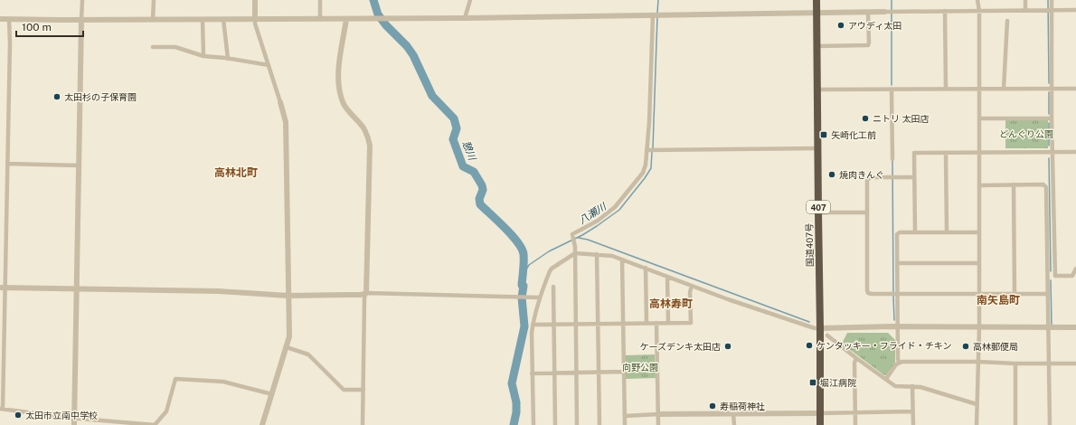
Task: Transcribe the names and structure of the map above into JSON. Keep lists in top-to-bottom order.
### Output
{
  "streets": {
    "highway": ["407", "国道407号"]
  },
  "districts": ["高林北町", "南矢島町", "高林寿町"],
  "water": ["憩川", "八瀬川"],
  "parks": ["どんぐり公園", "向野公園"],
  "places": {
    "other": [
      "アウディ太田",
      "太田杉の子保育園",
      "ニトリ 太田店",
      "焼肉きんぐ",
      "ケンタッキー・フライド・チキン",
      "ケーズデンキ太田店",
      "高林郵便局",
      "寿稲荷神社",
      "太田市立南中学校"
    ],
    "transit": ["矢崎化工前", "堀江病院"]
  },
  "scale_bar": "100 m"
}
